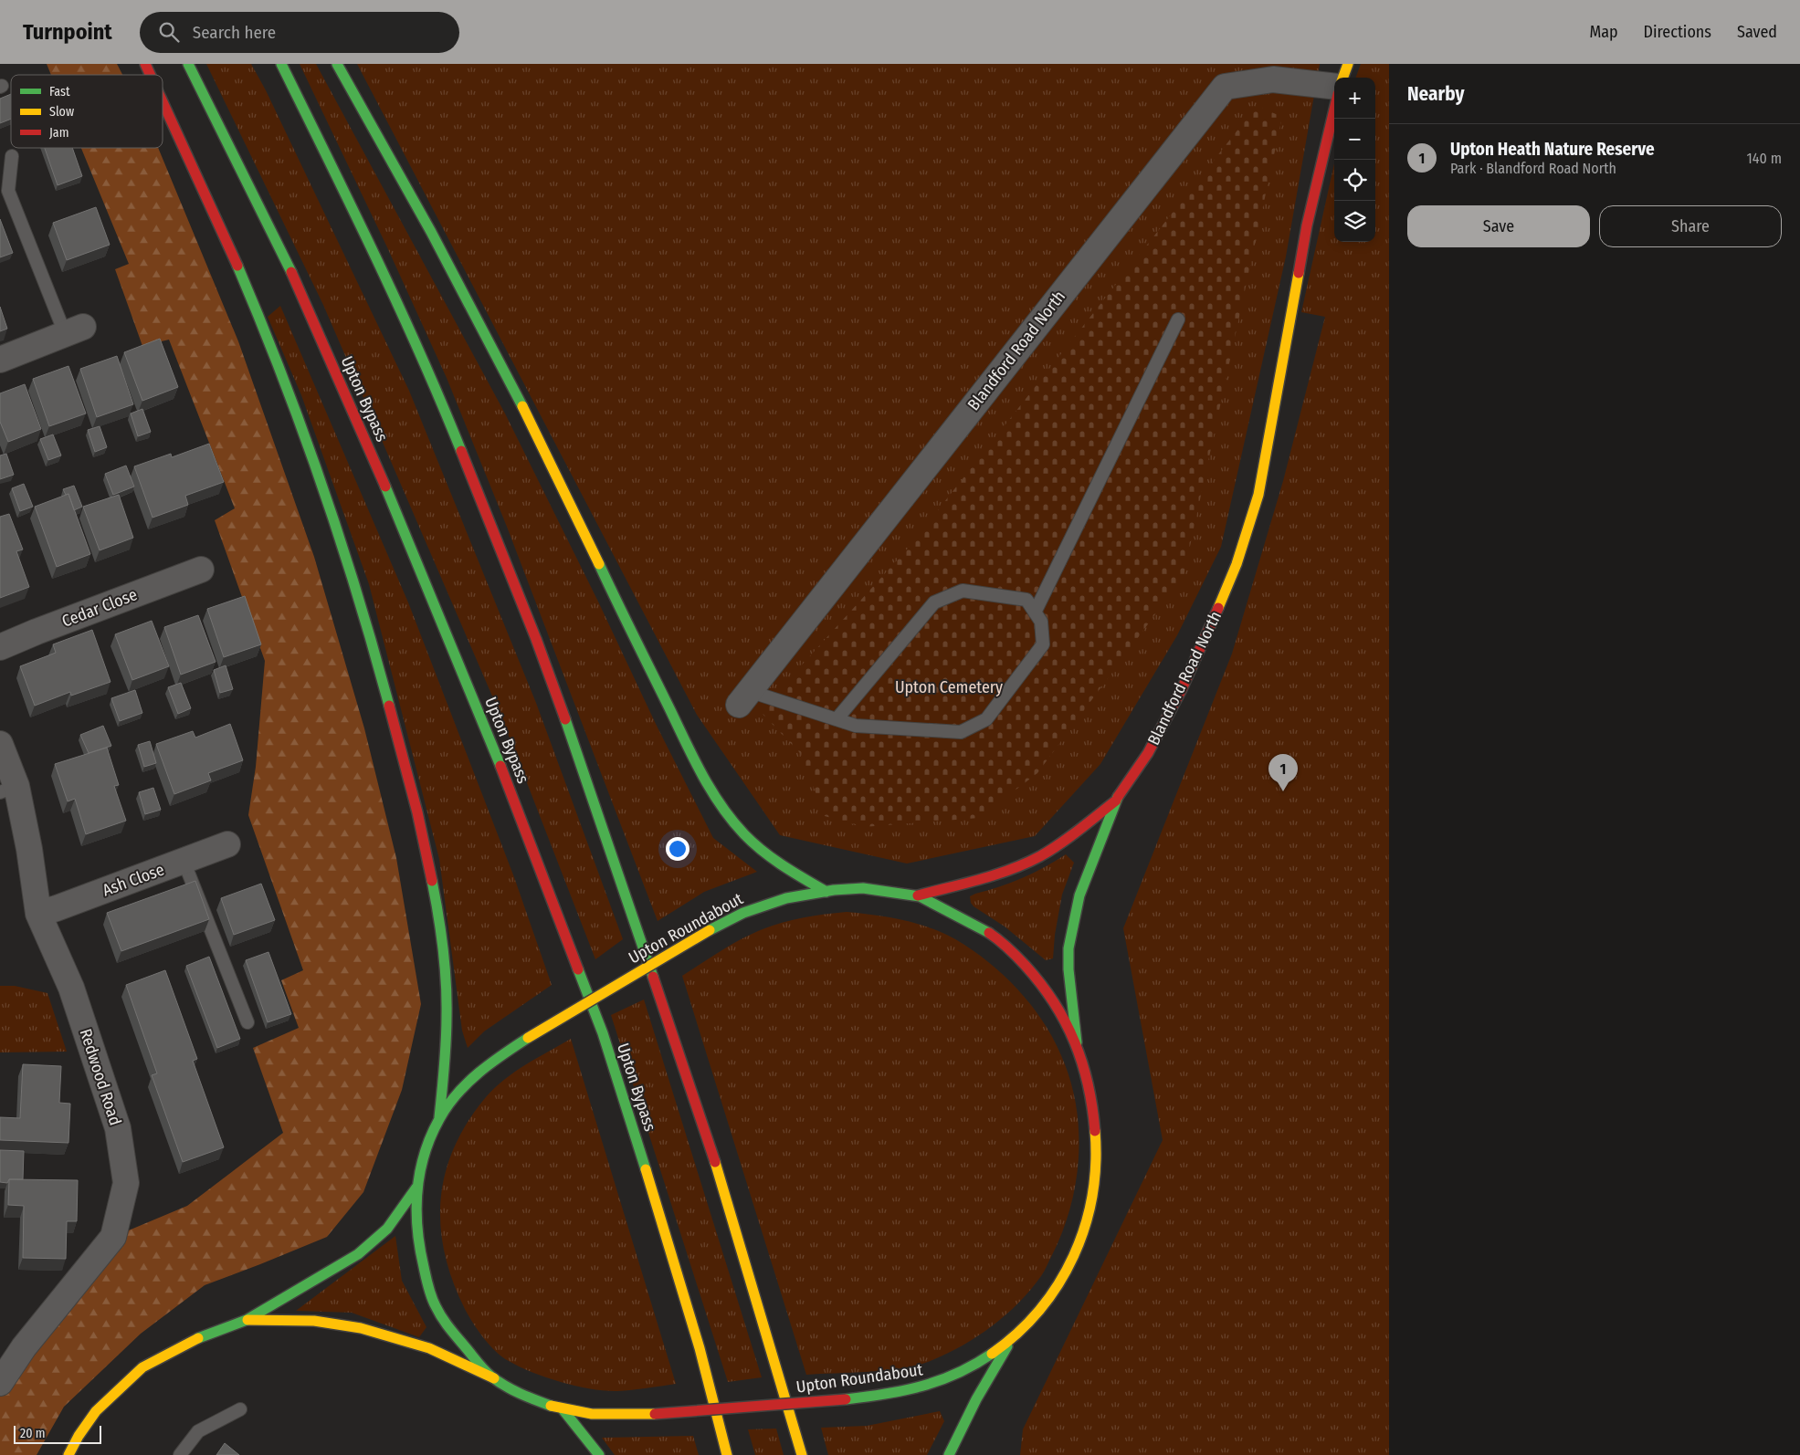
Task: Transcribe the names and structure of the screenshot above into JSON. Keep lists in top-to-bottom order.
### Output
{
  "streets": {
    "main road": ["Blandford Road North", "Upton Bypass", "Upton Roundabout"],
    "street": ["Cedar Close", "Ash Close", "Redwood Road"]
  },
  "crossings": [
    ["Blandford Road North", "Upton Roundabout"],
    ["Ash Close", "Redwood Road"]
  ],
  "parks": ["Upton Cemetery"],
  "legend": ["Fast", "Slow", "Jam"],
  "scale_bar": "20 m",
  "page": {
    "header": "Turnpoint",
    "search": "Search here",
    "nav": ["Map", "Directions", "Saved"],
    "heading": "Nearby",
    "map_buttons": ["+", "−"],
    "list": [
      {
        "mark": "1",
        "name": "Upton Heath Nature Reserve",
        "note": "Park · Blandford Road North",
        "value": "140 m"
      }
    ],
    "buttons": ["Save", "Share"],
    "pins": "1",
    "scale": "20 m"
  }
}
